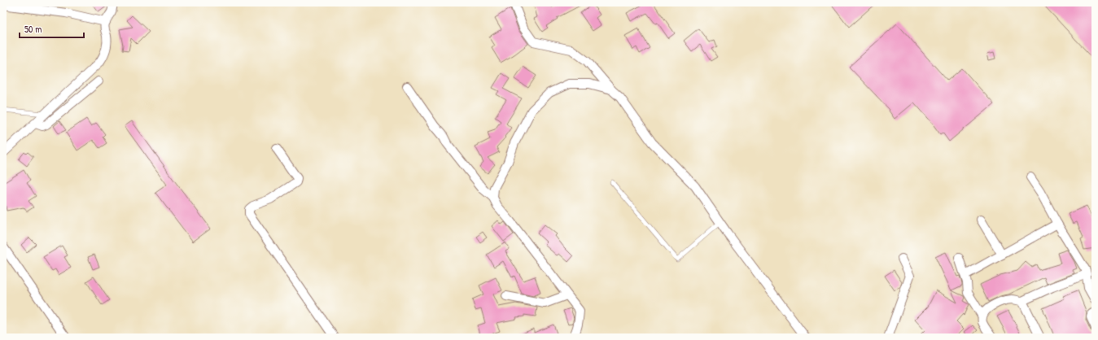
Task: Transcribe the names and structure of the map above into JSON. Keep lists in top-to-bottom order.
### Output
{
  "scale_bar": "50 m"
}
